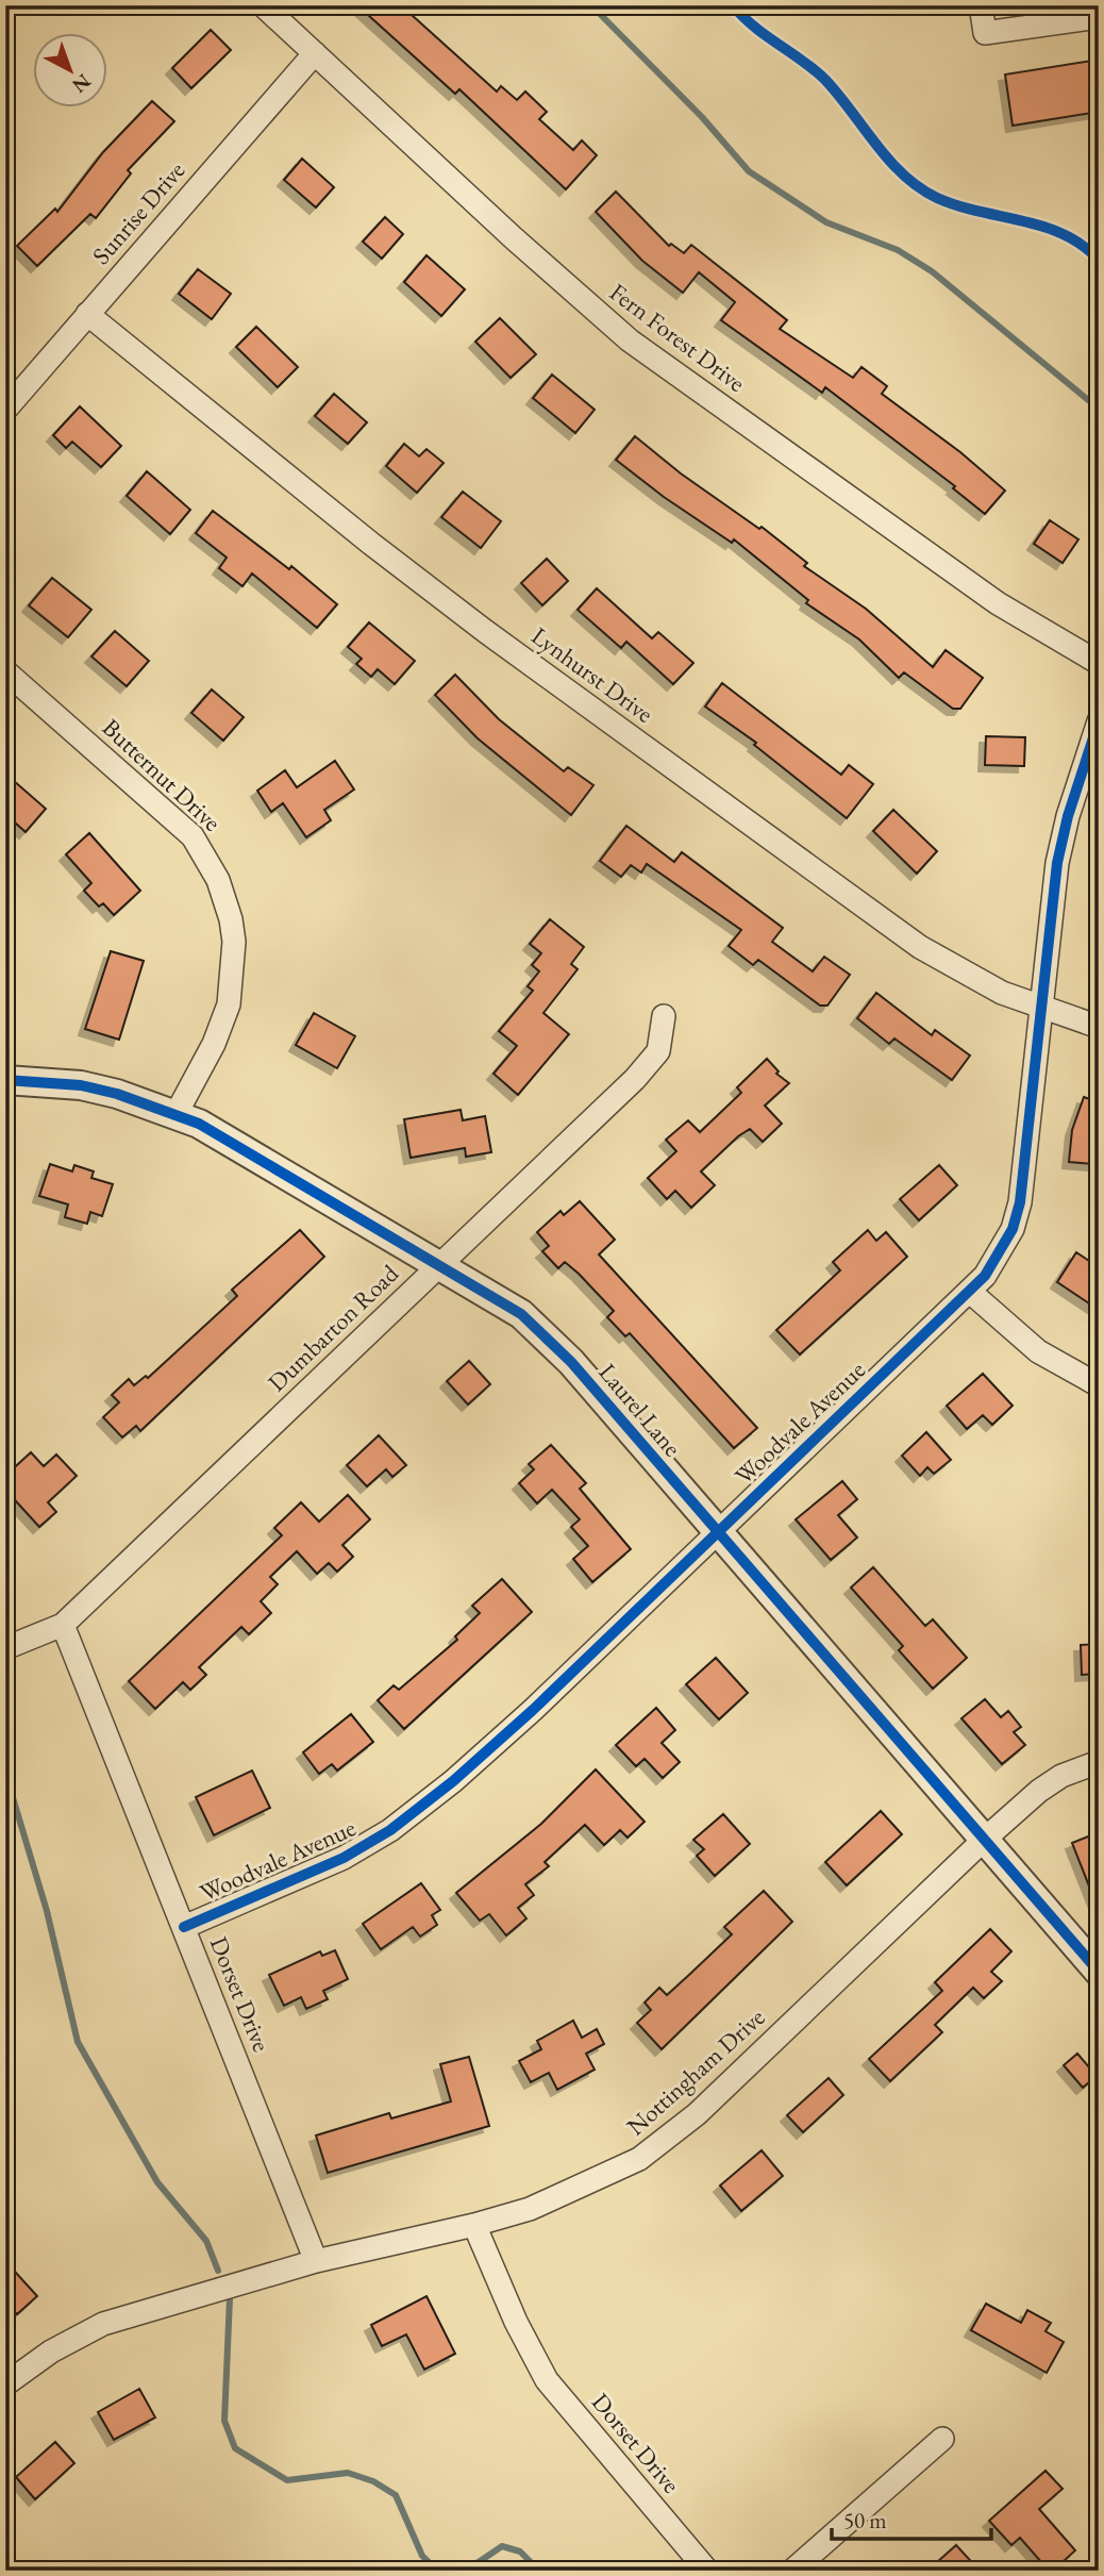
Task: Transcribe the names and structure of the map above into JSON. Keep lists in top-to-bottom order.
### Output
{
  "streets": {
    "street": [
      "Sunrise Drive",
      "Fern Forest Drive",
      "Lynhurst Drive",
      "Butternut Drive",
      "Dumbarton Road",
      "Laurel Lane",
      "Woodvale Avenue",
      "Dorset Drive",
      "Nottingham Drive"
    ]
  },
  "crossings": [
    ["Sunrise Drive", "Fern Forest Drive"],
    ["Sunrise Drive", "Lynhurst Drive"],
    ["Lynhurst Drive", "Woodvale Avenue"],
    ["Butternut Drive", "Laurel Lane"],
    ["Dumbarton Road", "Laurel Lane"],
    ["Dumbarton Road", "Dorset Drive"],
    ["Laurel Lane", "Woodvale Avenue"],
    ["Laurel Lane", "Nottingham Drive"],
    ["Woodvale Avenue", "Dorset Drive"],
    ["Dorset Drive", "Nottingham Drive"]
  ],
  "scale_bar": "50 m",
  "north": "bottom right"
}
